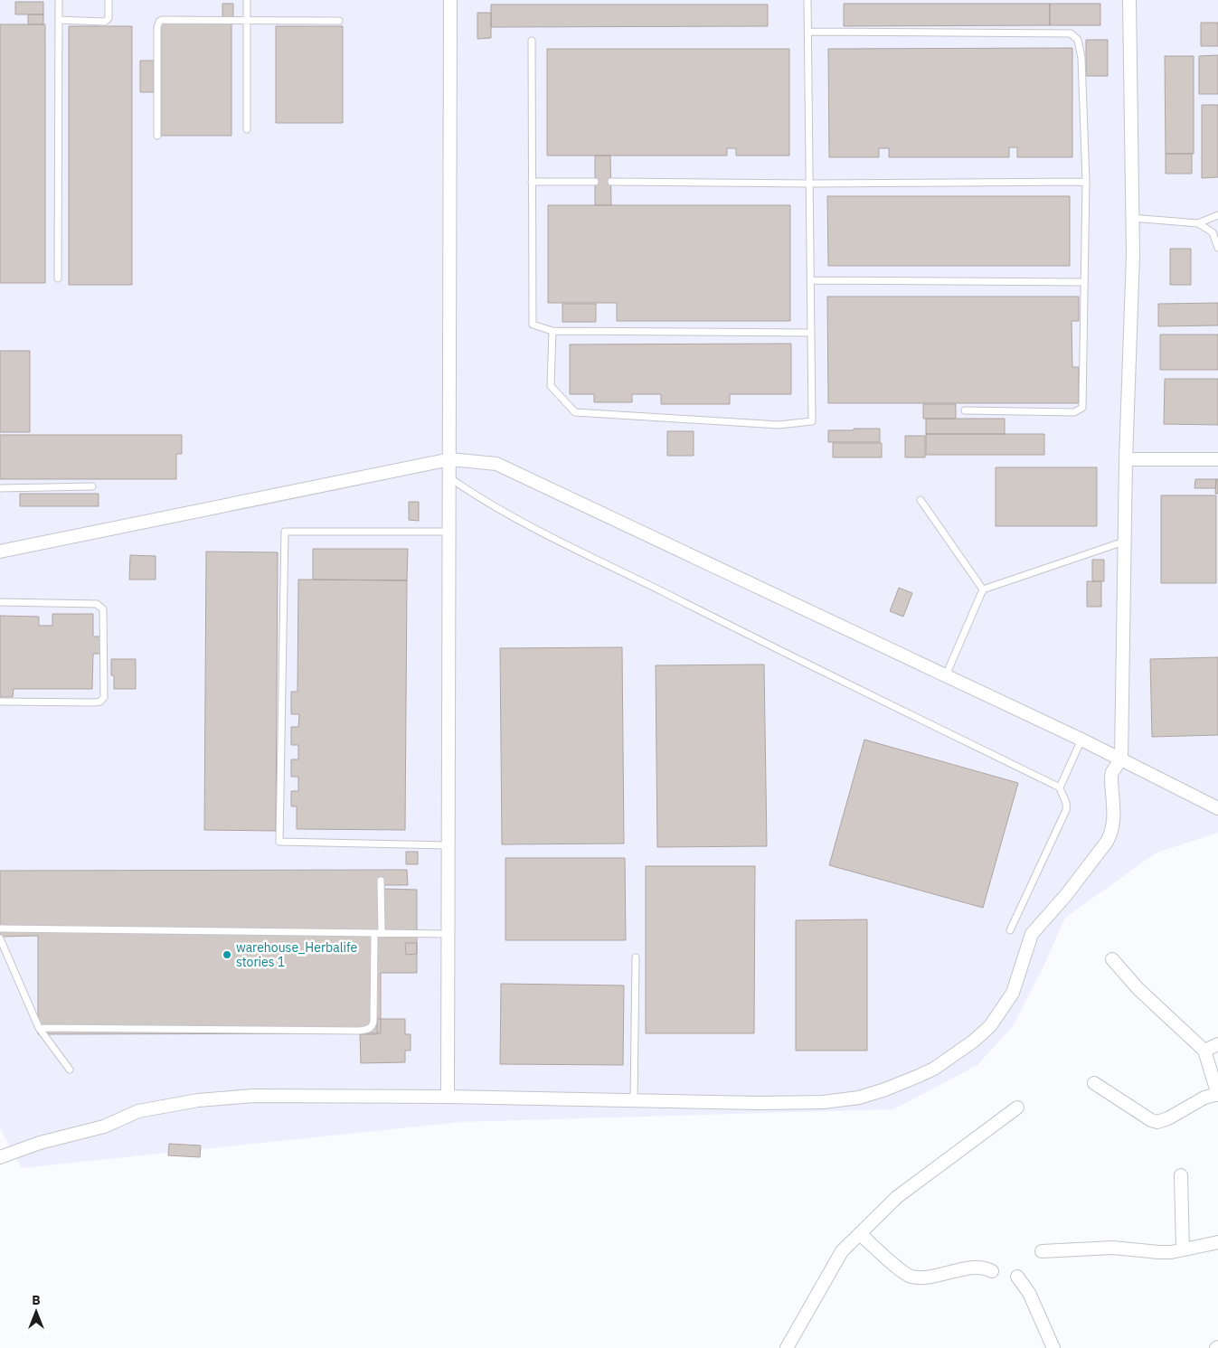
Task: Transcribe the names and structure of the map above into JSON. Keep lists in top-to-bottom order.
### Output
{
  "places": ["warehouse_Herbalife stories 1"],
  "north": "top"
}
